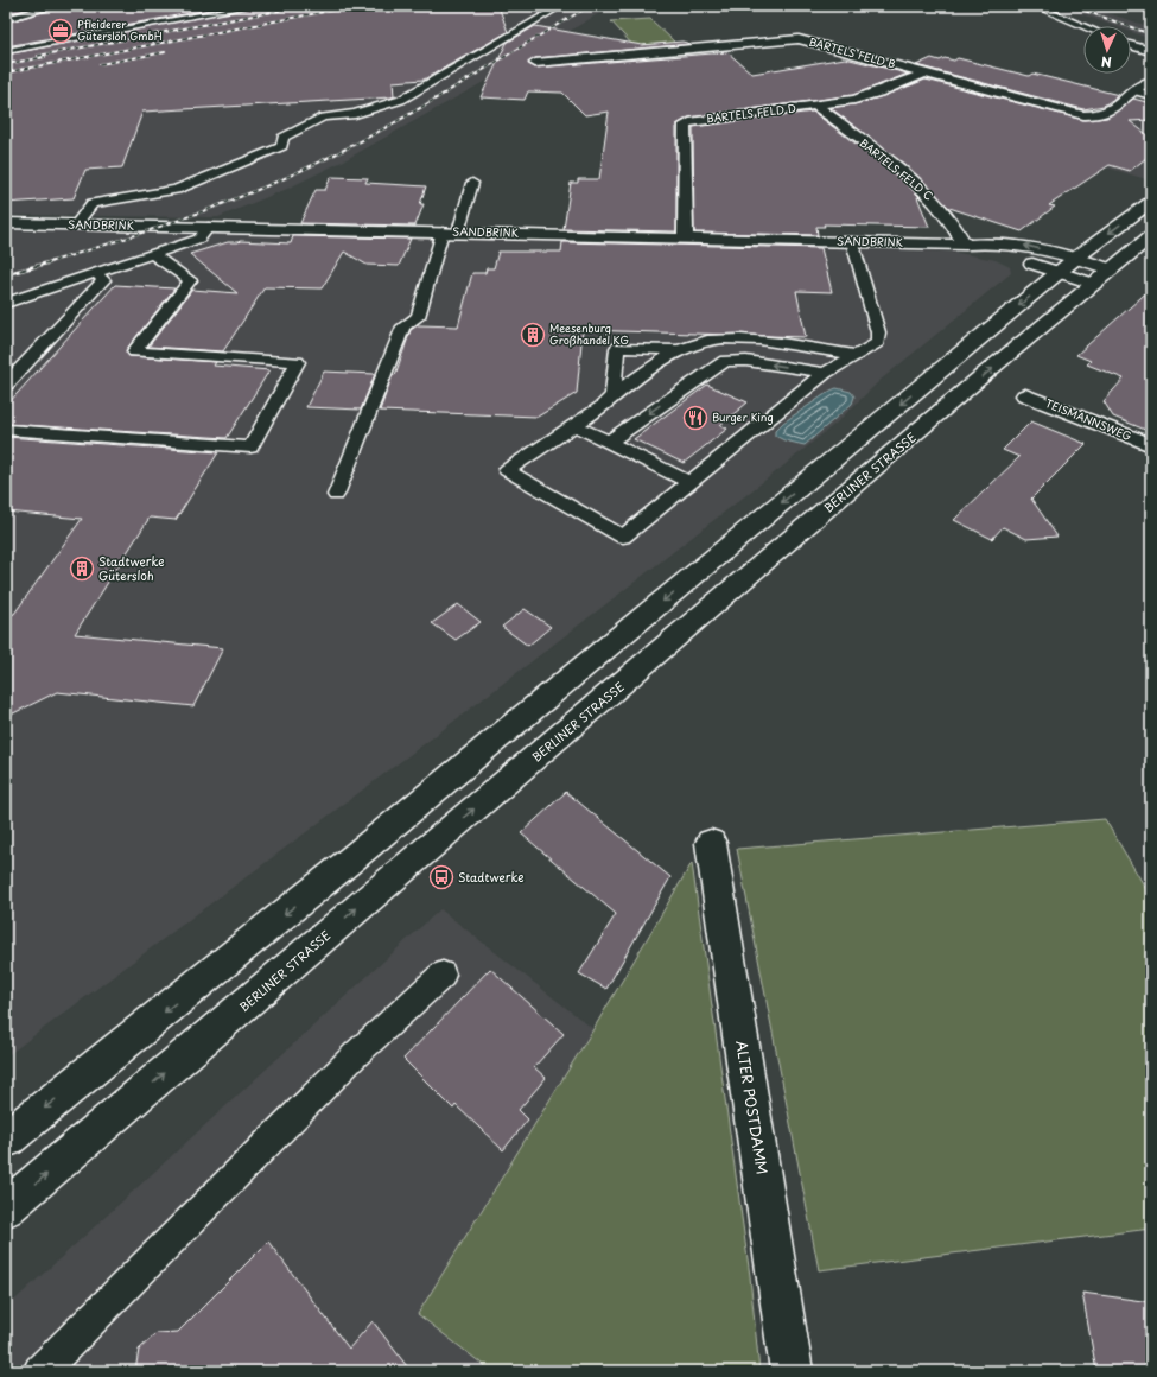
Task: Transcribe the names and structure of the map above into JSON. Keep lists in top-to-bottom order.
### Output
{
  "streets": {
    "street": [
      "BARTELS FELD B",
      "BARTELS FELD D",
      "BARTELS FELD C",
      "SANDBRINK",
      "TEISMANNSWEG",
      "BERLINER STRASSE",
      "ALTER POSTDAMM"
    ]
  },
  "crossings": [
    ["BARTELS FELD B", "BARTELS FELD D"],
    ["BARTELS FELD D", "BARTELS FELD C"],
    ["BARTELS FELD D", "SANDBRINK"],
    ["BARTELS FELD C", "SANDBRINK"],
    ["SANDBRINK", "BERLINER STRASSE"]
  ],
  "places": {
    "office": ["Pfleiderer Gütersloh GmbH"],
    "building": ["Meesenburg Großhandel KG", "Stadtwerke Gütersloh"],
    "restaurant": ["Burger King"],
    "bus stop": ["Stadtwerke"]
  },
  "north": "bottom"
}
